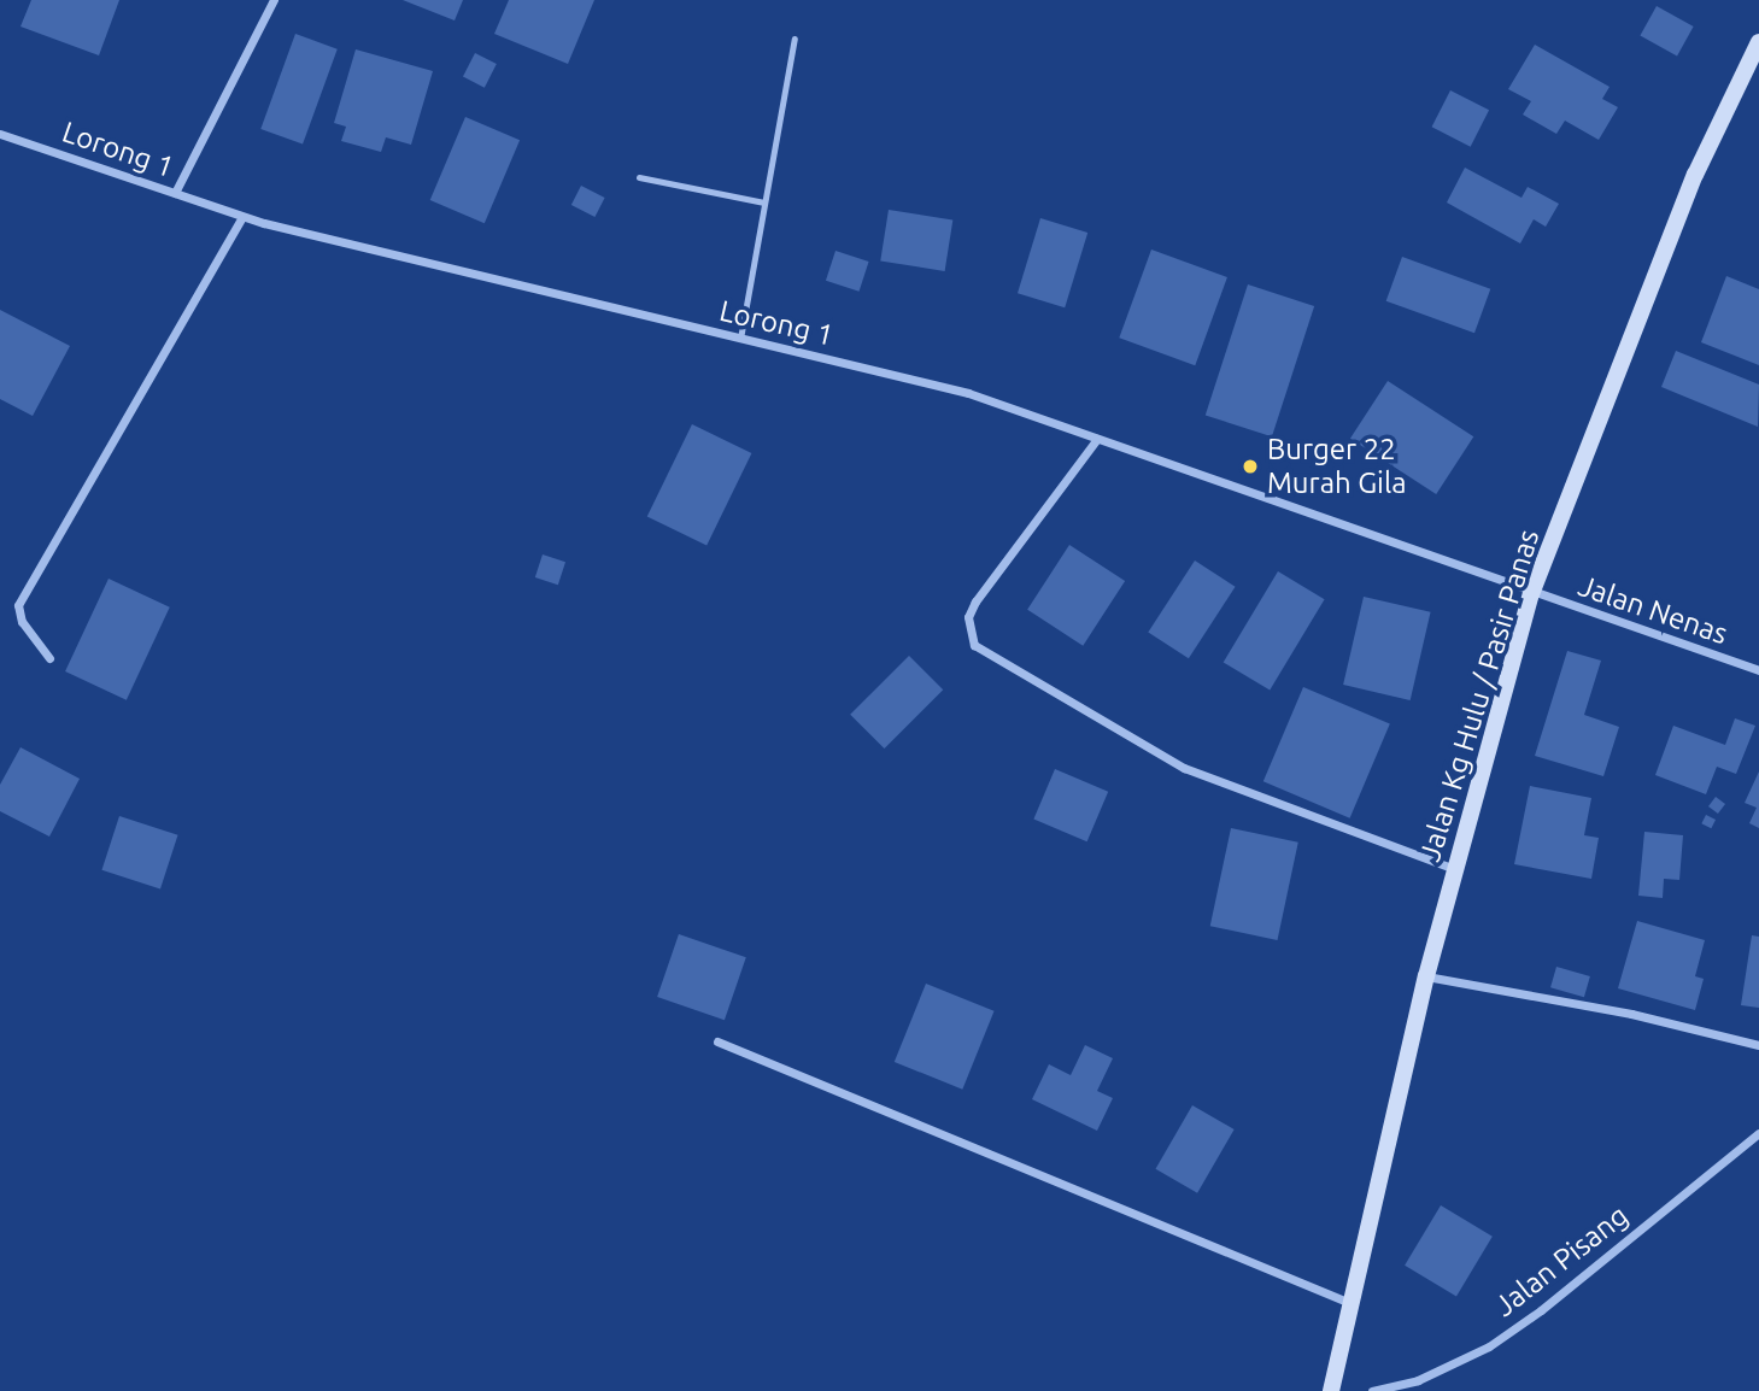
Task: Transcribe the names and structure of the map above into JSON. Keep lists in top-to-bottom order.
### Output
{
  "streets": {
    "main road": ["Jalan Kg Hulu / Pasir Panas"],
    "street": ["Lorong 1", "Jalan Nenas", "Jalan Pisang"]
  },
  "crossings": [
    ["Lorong 1", "Jalan Nenas"],
    ["Lorong 1", "Jalan Kg Hulu / Pasir Panas"],
    ["Jalan Nenas", "Jalan Kg Hulu / Pasir Panas"]
  ],
  "places": ["Burger 22 Murah Gila"]
}
